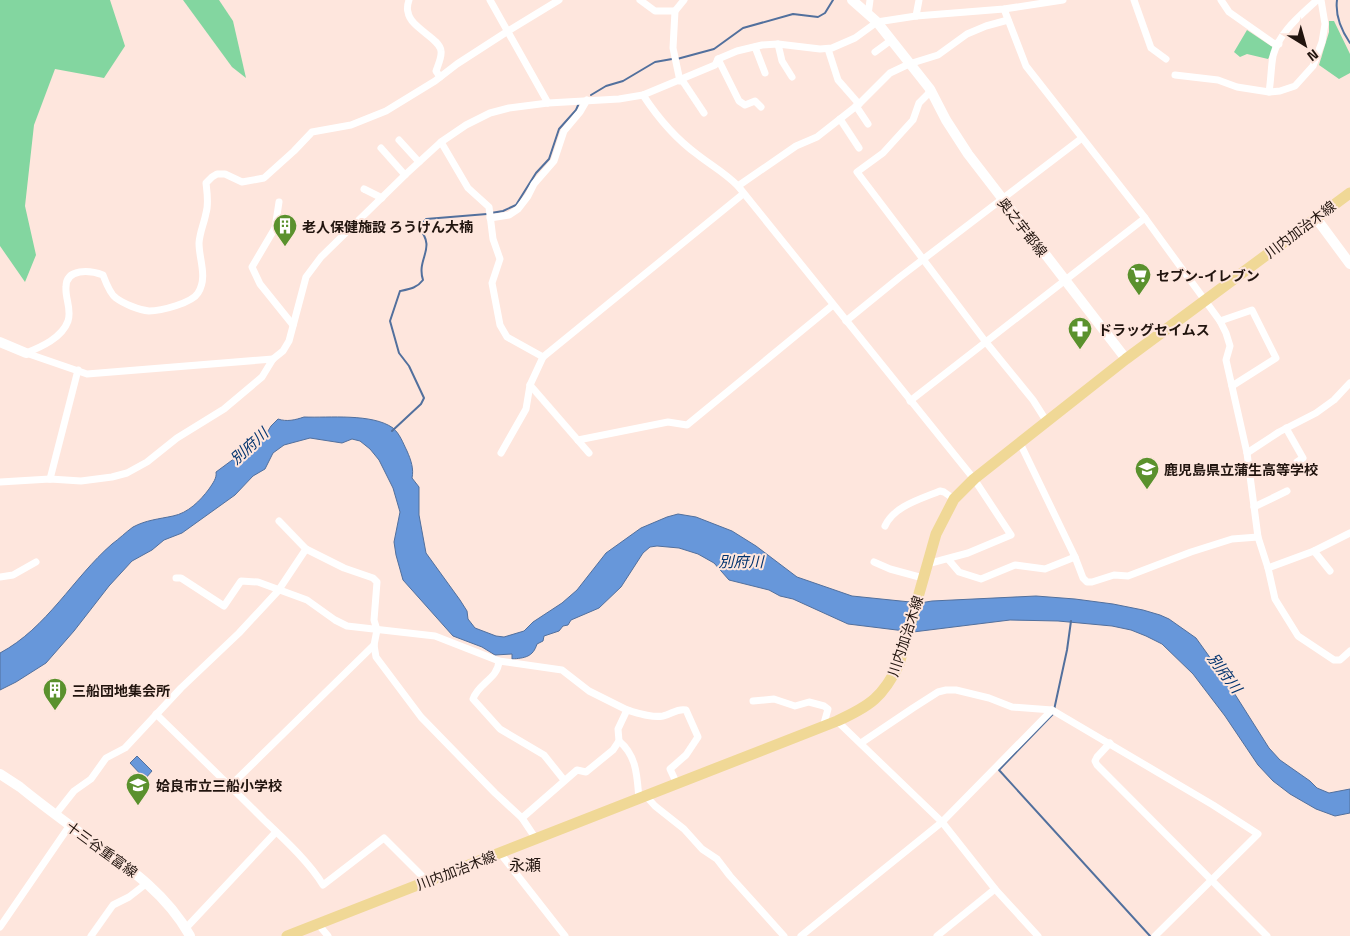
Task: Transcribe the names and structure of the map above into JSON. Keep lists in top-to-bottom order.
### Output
{
  "streets": {
    "main road": ["川内加治木線"],
    "street": ["奥之宇都線", "十三谷重富線"]
  },
  "crossings": [
    ["奥之宇都線", "川内加治木線"]
  ],
  "districts": ["永瀬"],
  "water": ["別府川"],
  "places": {
    "building": ["老人保健施設 ろうけん大楠", "三船団地集会所"],
    "supermarket": ["セブン-イレブン"],
    "pharmacy": ["ドラッグセイムス"],
    "school or university": ["鹿児島県立蒲生高等学校", "姶良市立三船小学校"]
  },
  "north": "bottom right"
}
